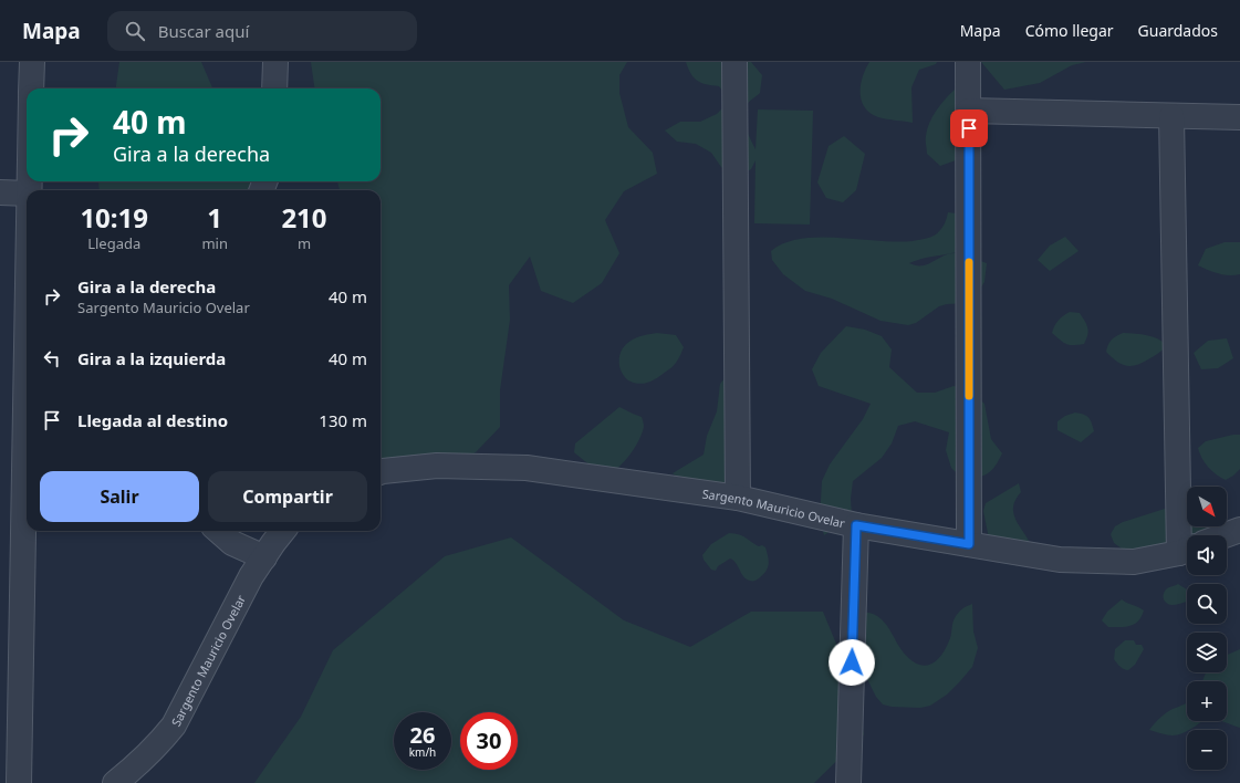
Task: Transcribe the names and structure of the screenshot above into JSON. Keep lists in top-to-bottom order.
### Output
{
  "streets": {
    "street": ["Sargento Mauricio Ovelar"]
  },
  "north": "bottom right",
  "page": {
    "header": "Mapa",
    "search": "Buscar aquí",
    "nav": ["Mapa", "Cómo llegar", "Guardados"],
    "turn": ["40 m", "Gira a la derecha"],
    "eta": [
      "10:19",
      "Llegada",
      "1",
      "min",
      "210",
      "m"
    ],
    "list": [
      {
        "name": "Gira a la derecha",
        "note": "Sargento Mauricio Ovelar",
        "value": "40 m"
      },
      {
        "name": "Gira a la izquierda",
        "value": "40 m"
      },
      {
        "name": "Llegada al destino",
        "value": "130 m"
      }
    ],
    "buttons": ["Salir", "Compartir"],
    "map_buttons": ["+", "−"],
    "speed": "26 km/h",
    "limit": "30"
  }
}
